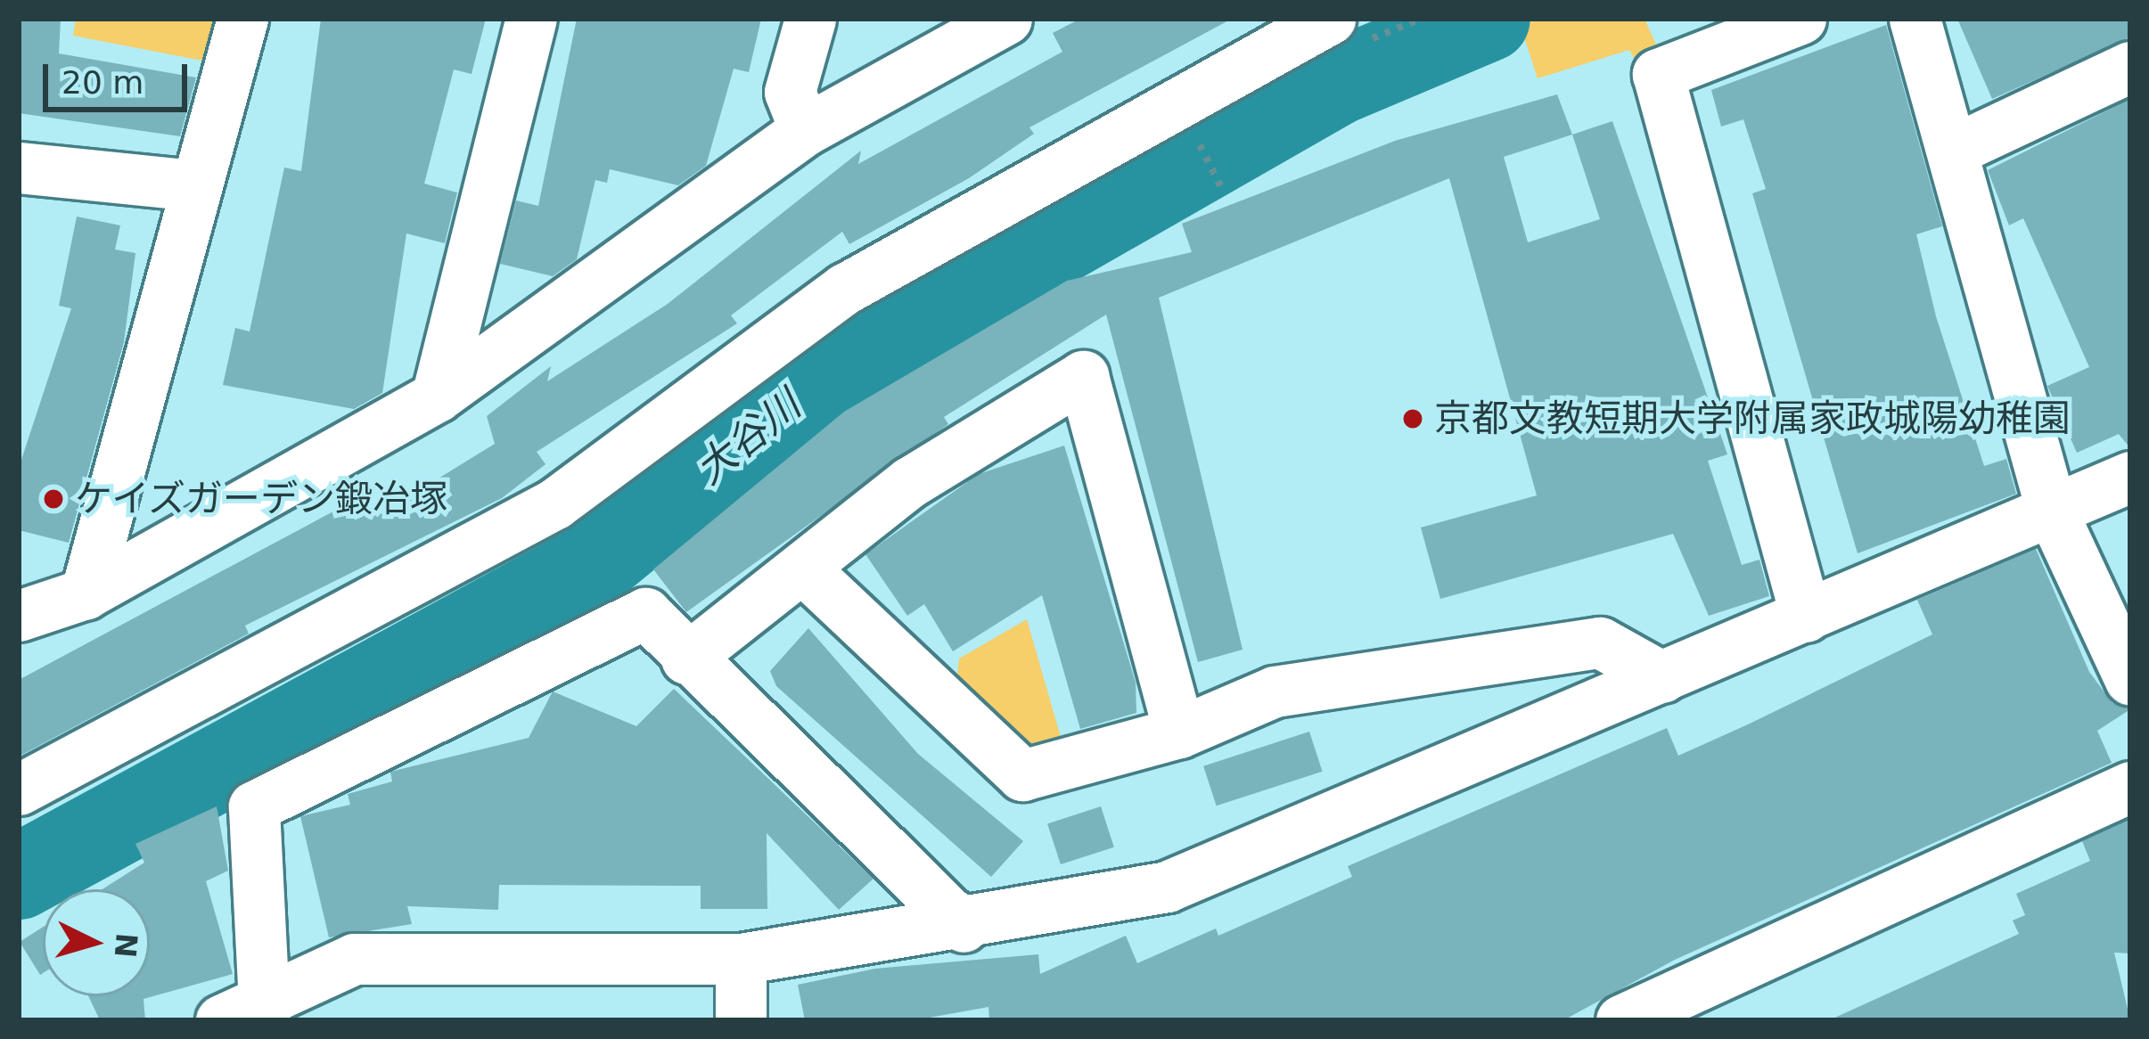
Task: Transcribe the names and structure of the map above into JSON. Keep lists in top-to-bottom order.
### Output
{
  "water": ["大谷川"],
  "places": ["京都文教短期大学附属家政城陽幼稚園", "ケイズガーデン鍛冶塚"],
  "scale_bar": "20 m",
  "north": "right"
}
